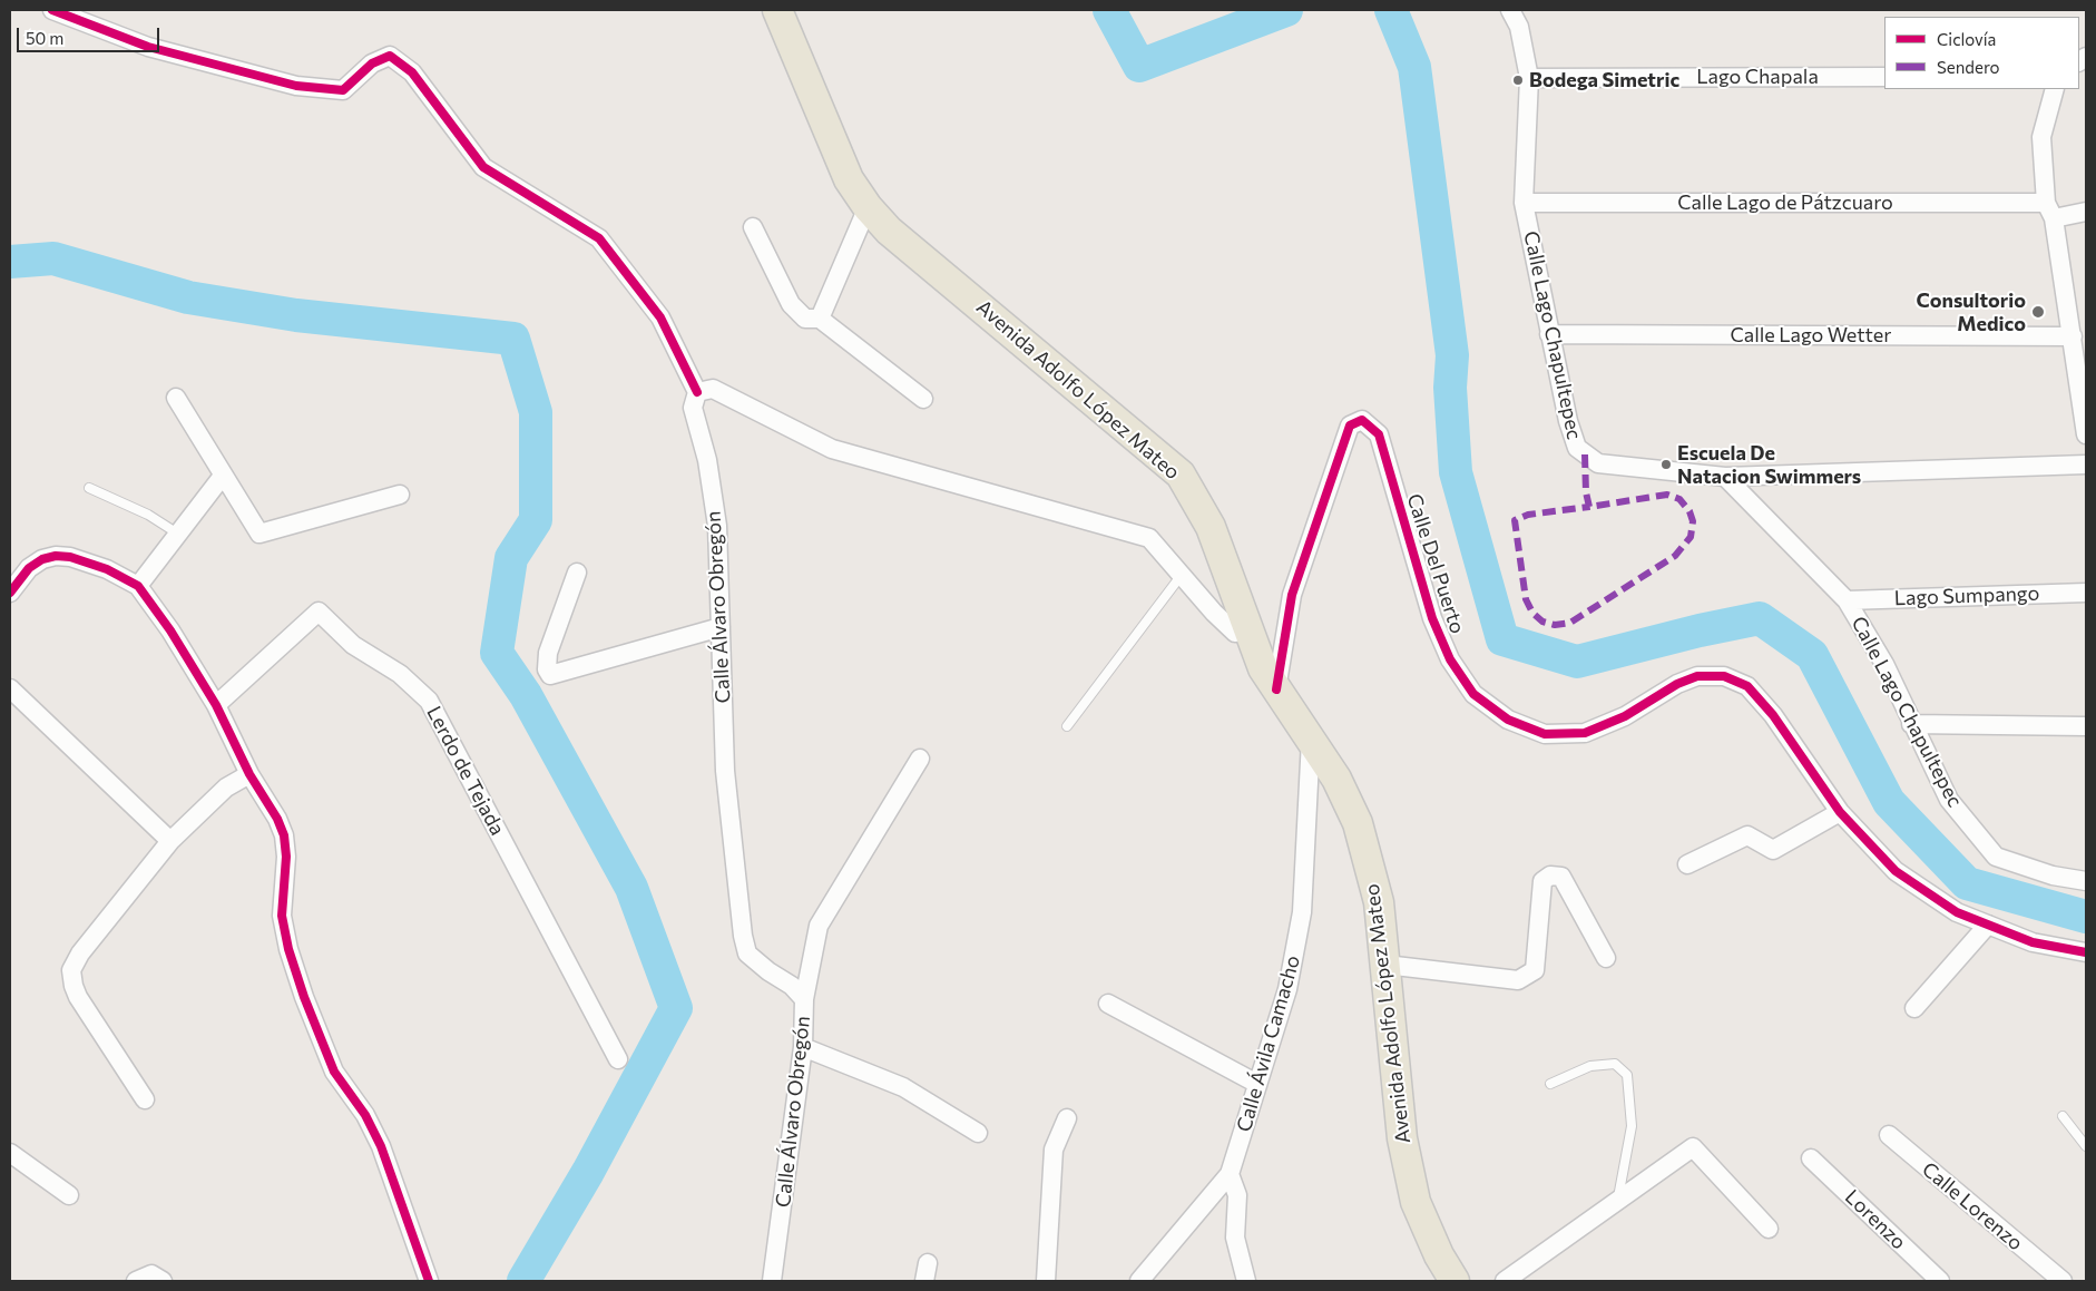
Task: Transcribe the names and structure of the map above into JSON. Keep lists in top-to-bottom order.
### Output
{
  "streets": {
    "main road": ["Avenida Adolfo López Mateo"],
    "street": [
      "Lago Chapala",
      "Calle Lago de Pátzcuaro",
      "Calle Lago Chapultepec",
      "Calle Lago Wetter",
      "Calle Del Puerto",
      "Lago Sumpango",
      "Calle Álvaro Obregón",
      "Lerdo de Tejada",
      "Calle Ávila Camacho",
      "Calle Lorenzo",
      "Lorenzo"
    ]
  },
  "crossings": [
    ["Lago Chapala", "Calle Lago Chapultepec"],
    ["Calle Lago de Pátzcuaro", "Calle Lago Chapultepec"],
    ["Calle Lago Chapultepec", "Calle Lago Wetter"],
    ["Calle Lago Chapultepec", "Lago Sumpango"],
    ["Avenida Adolfo López Mateo", "Calle Del Puerto"],
    ["Avenida Adolfo López Mateo", "Calle Ávila Camacho"]
  ],
  "places": ["Bodega Simetric", "Consultorio Medico", "Escuela De Natacion Swimmers"],
  "legend": ["Ciclovía", "Sendero"],
  "scale_bar": "50 m"
}
